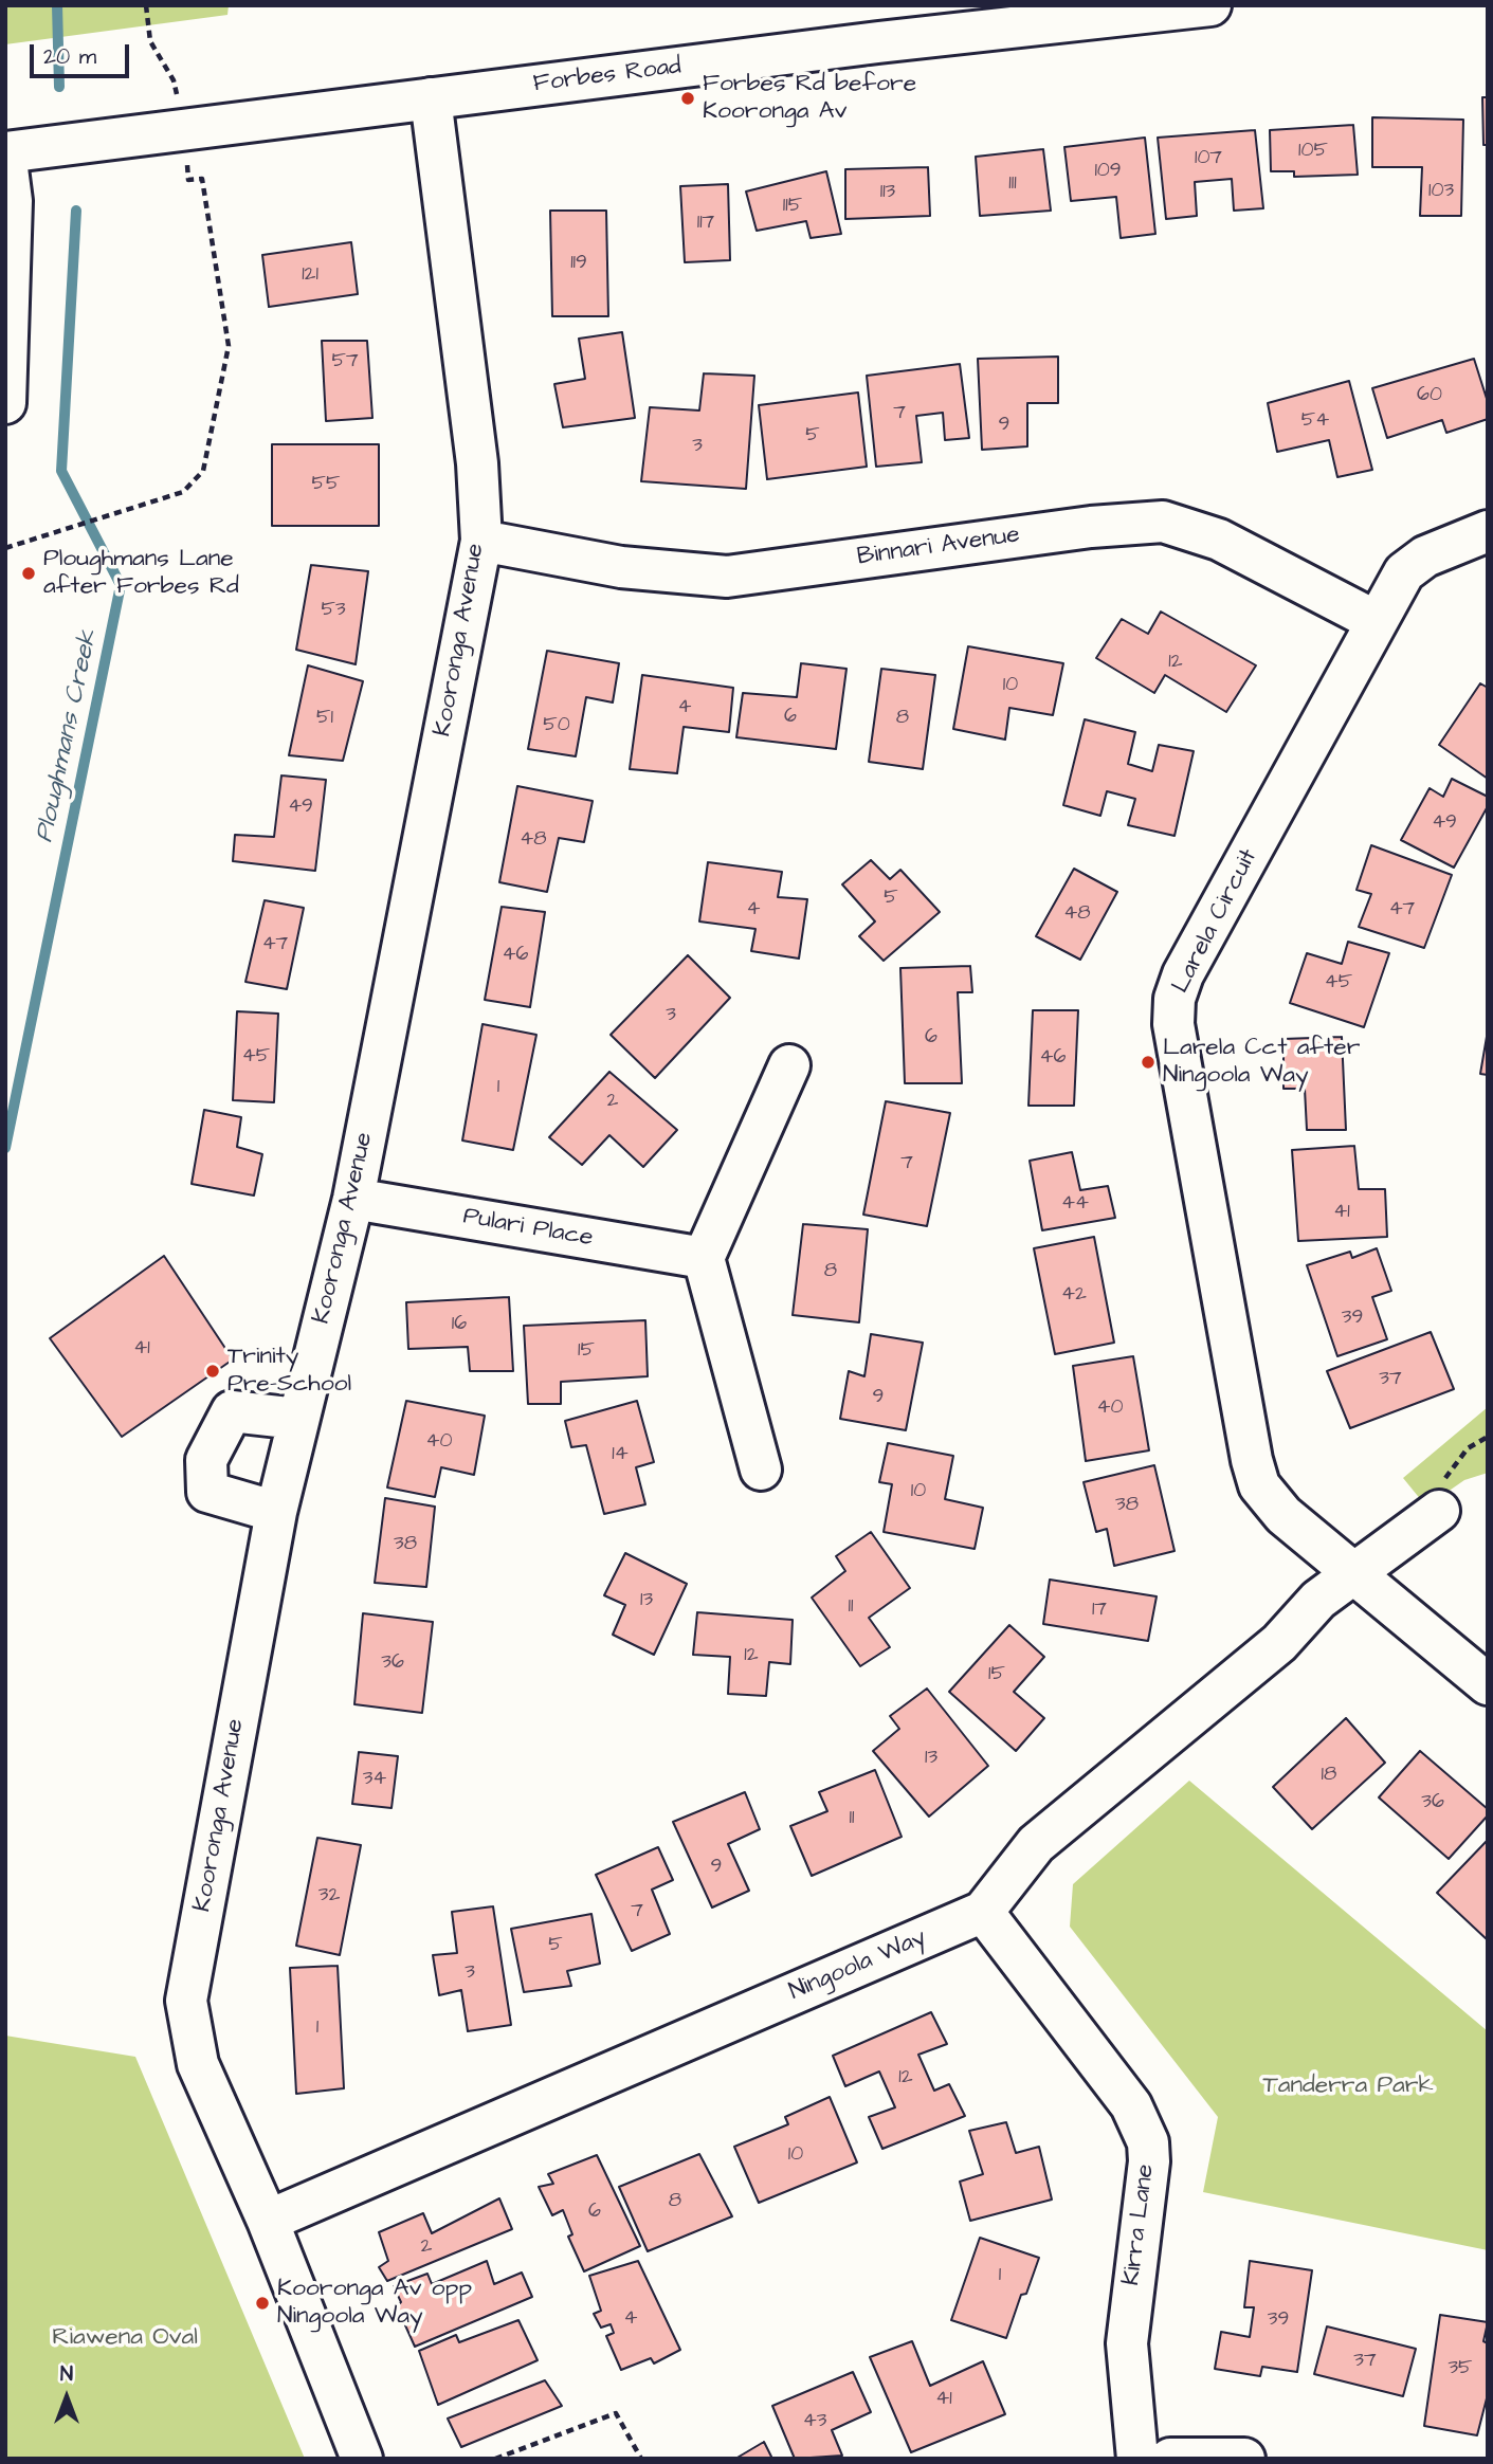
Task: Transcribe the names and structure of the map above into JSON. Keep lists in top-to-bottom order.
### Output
{
  "streets": {
    "street": [
      "Forbes Road",
      "Binnari Avenue",
      "Kooronga Avenue",
      "Larela Circuit",
      "Pulari Place",
      "Ningoola Way",
      "Kirra Lane"
    ]
  },
  "crossings": [
    ["Forbes Road", "Kooronga Avenue"],
    ["Binnari Avenue", "Kooronga Avenue"],
    ["Binnari Avenue", "Larela Circuit"],
    ["Kooronga Avenue", "Pulari Place"],
    ["Kooronga Avenue", "Ningoola Way"],
    ["Larela Circuit", "Ningoola Way"],
    ["Ningoola Way", "Kirra Lane"]
  ],
  "water": ["Ploughmans Creek"],
  "parks": ["Tanderra Park", "Riawena Oval"],
  "places": [
    "Forbes Rd before Kooronga Av",
    "Ploughmans Lane after Forbes Rd",
    "Larela Cct after Ningoola Way",
    "Trinity Pre-School",
    "Kooronga Av opp Ningoola Way"
  ],
  "house_numbers": [
    "105",
    "107",
    "109",
    "111",
    "103",
    "113",
    "115",
    "117",
    "119",
    "121",
    "57",
    "60",
    "7",
    "54",
    "9",
    "5",
    "3",
    "55",
    "53",
    "12",
    "10",
    "4",
    "6",
    "51",
    "8",
    "50",
    "49",
    "49",
    "48",
    "5",
    "4",
    "47",
    "48",
    "47",
    "46",
    "45",
    "3",
    "6",
    "45",
    "46",
    "1",
    "2",
    "7",
    "44",
    "41",
    "8",
    "42",
    "39",
    "16",
    "41",
    "15",
    "37",
    "9",
    "40",
    "40",
    "14",
    "10",
    "38",
    "38",
    "13",
    "11",
    "17",
    "12",
    "36",
    "15",
    "13",
    "18",
    "34",
    "36",
    "11",
    "9",
    "32",
    "7",
    "5",
    "3",
    "1",
    "12",
    "10",
    "8",
    "6",
    "2",
    "1",
    "4",
    "39",
    "37",
    "35",
    "41",
    "43"
  ],
  "scale_bar": "20 m",
  "north": "top"
}
